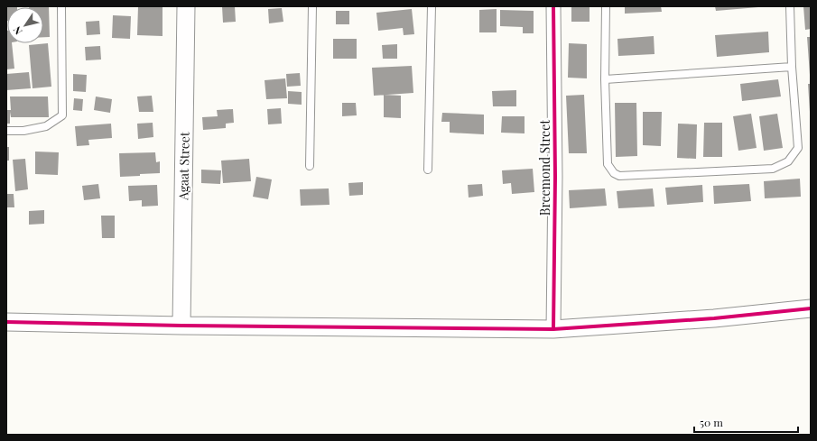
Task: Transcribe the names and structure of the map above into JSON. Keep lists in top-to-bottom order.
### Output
{
  "streets": {
    "street": ["Agaat Street", "Breemond Street"]
  },
  "scale_bar": "50 m",
  "north": "bottom left"
}
